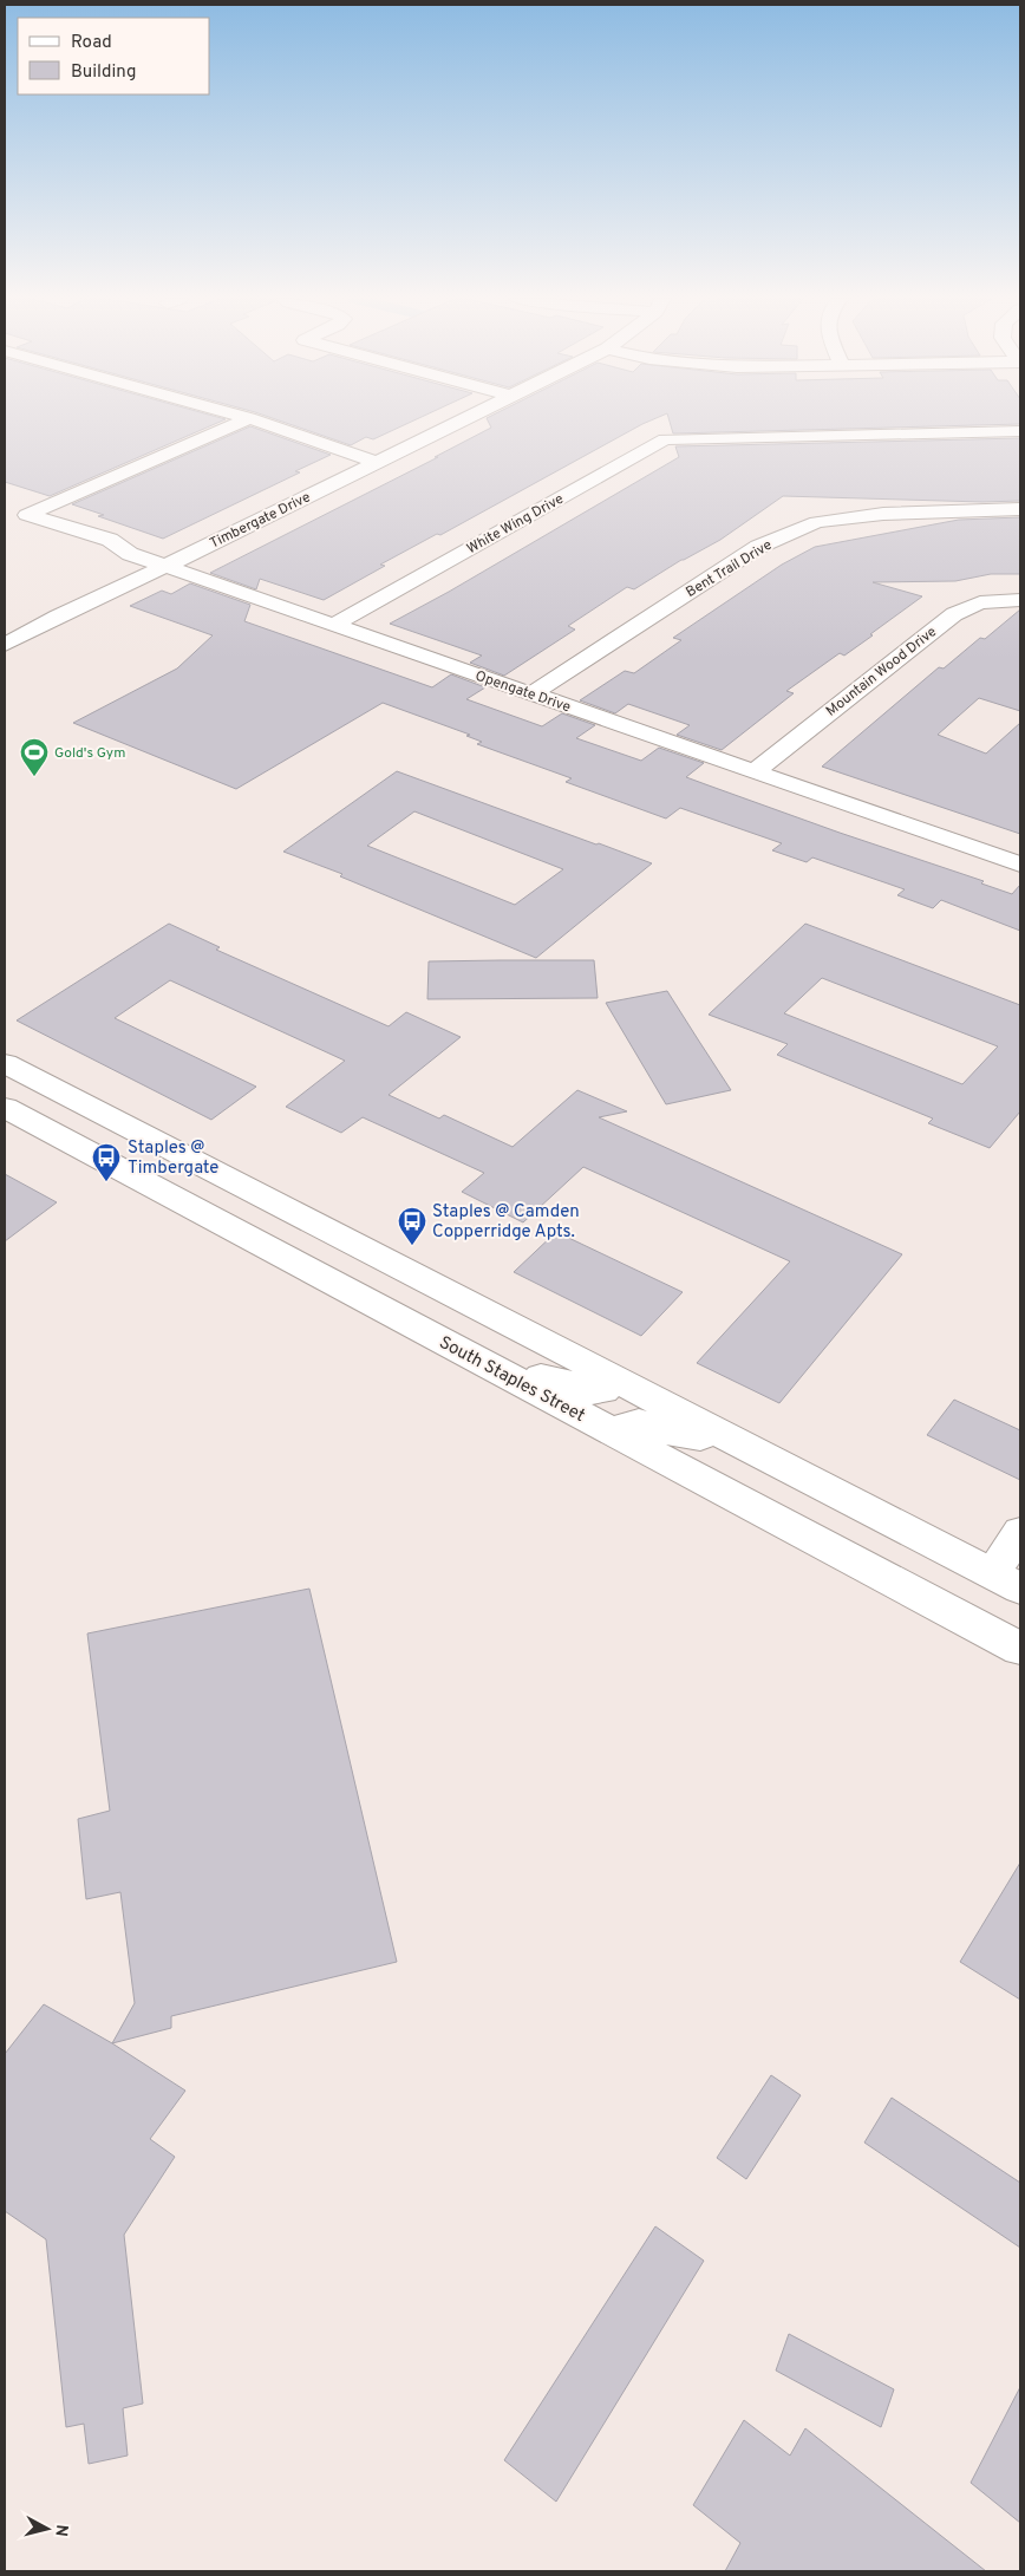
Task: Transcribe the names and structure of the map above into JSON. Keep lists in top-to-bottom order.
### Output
{
  "streets": {
    "street": [
      "Timbergate Drive",
      "White Wing Drive",
      "Bent Trail Drive",
      "Mountain Wood Drive",
      "Opengate Drive",
      "South Staples Street"
    ]
  },
  "crossings": [
    ["Timbergate Drive", "Opengate Drive"],
    ["White Wing Drive", "Opengate Drive"],
    ["Bent Trail Drive", "Opengate Drive"],
    ["Mountain Wood Drive", "Opengate Drive"]
  ],
  "places": {
    "sports": ["Gold's Gym"],
    "bus stop": ["Staples @ Timbergate", "Staples @ Camden Copperridge Apts."]
  },
  "legend": ["Road", "Building"],
  "north": "right"
}
